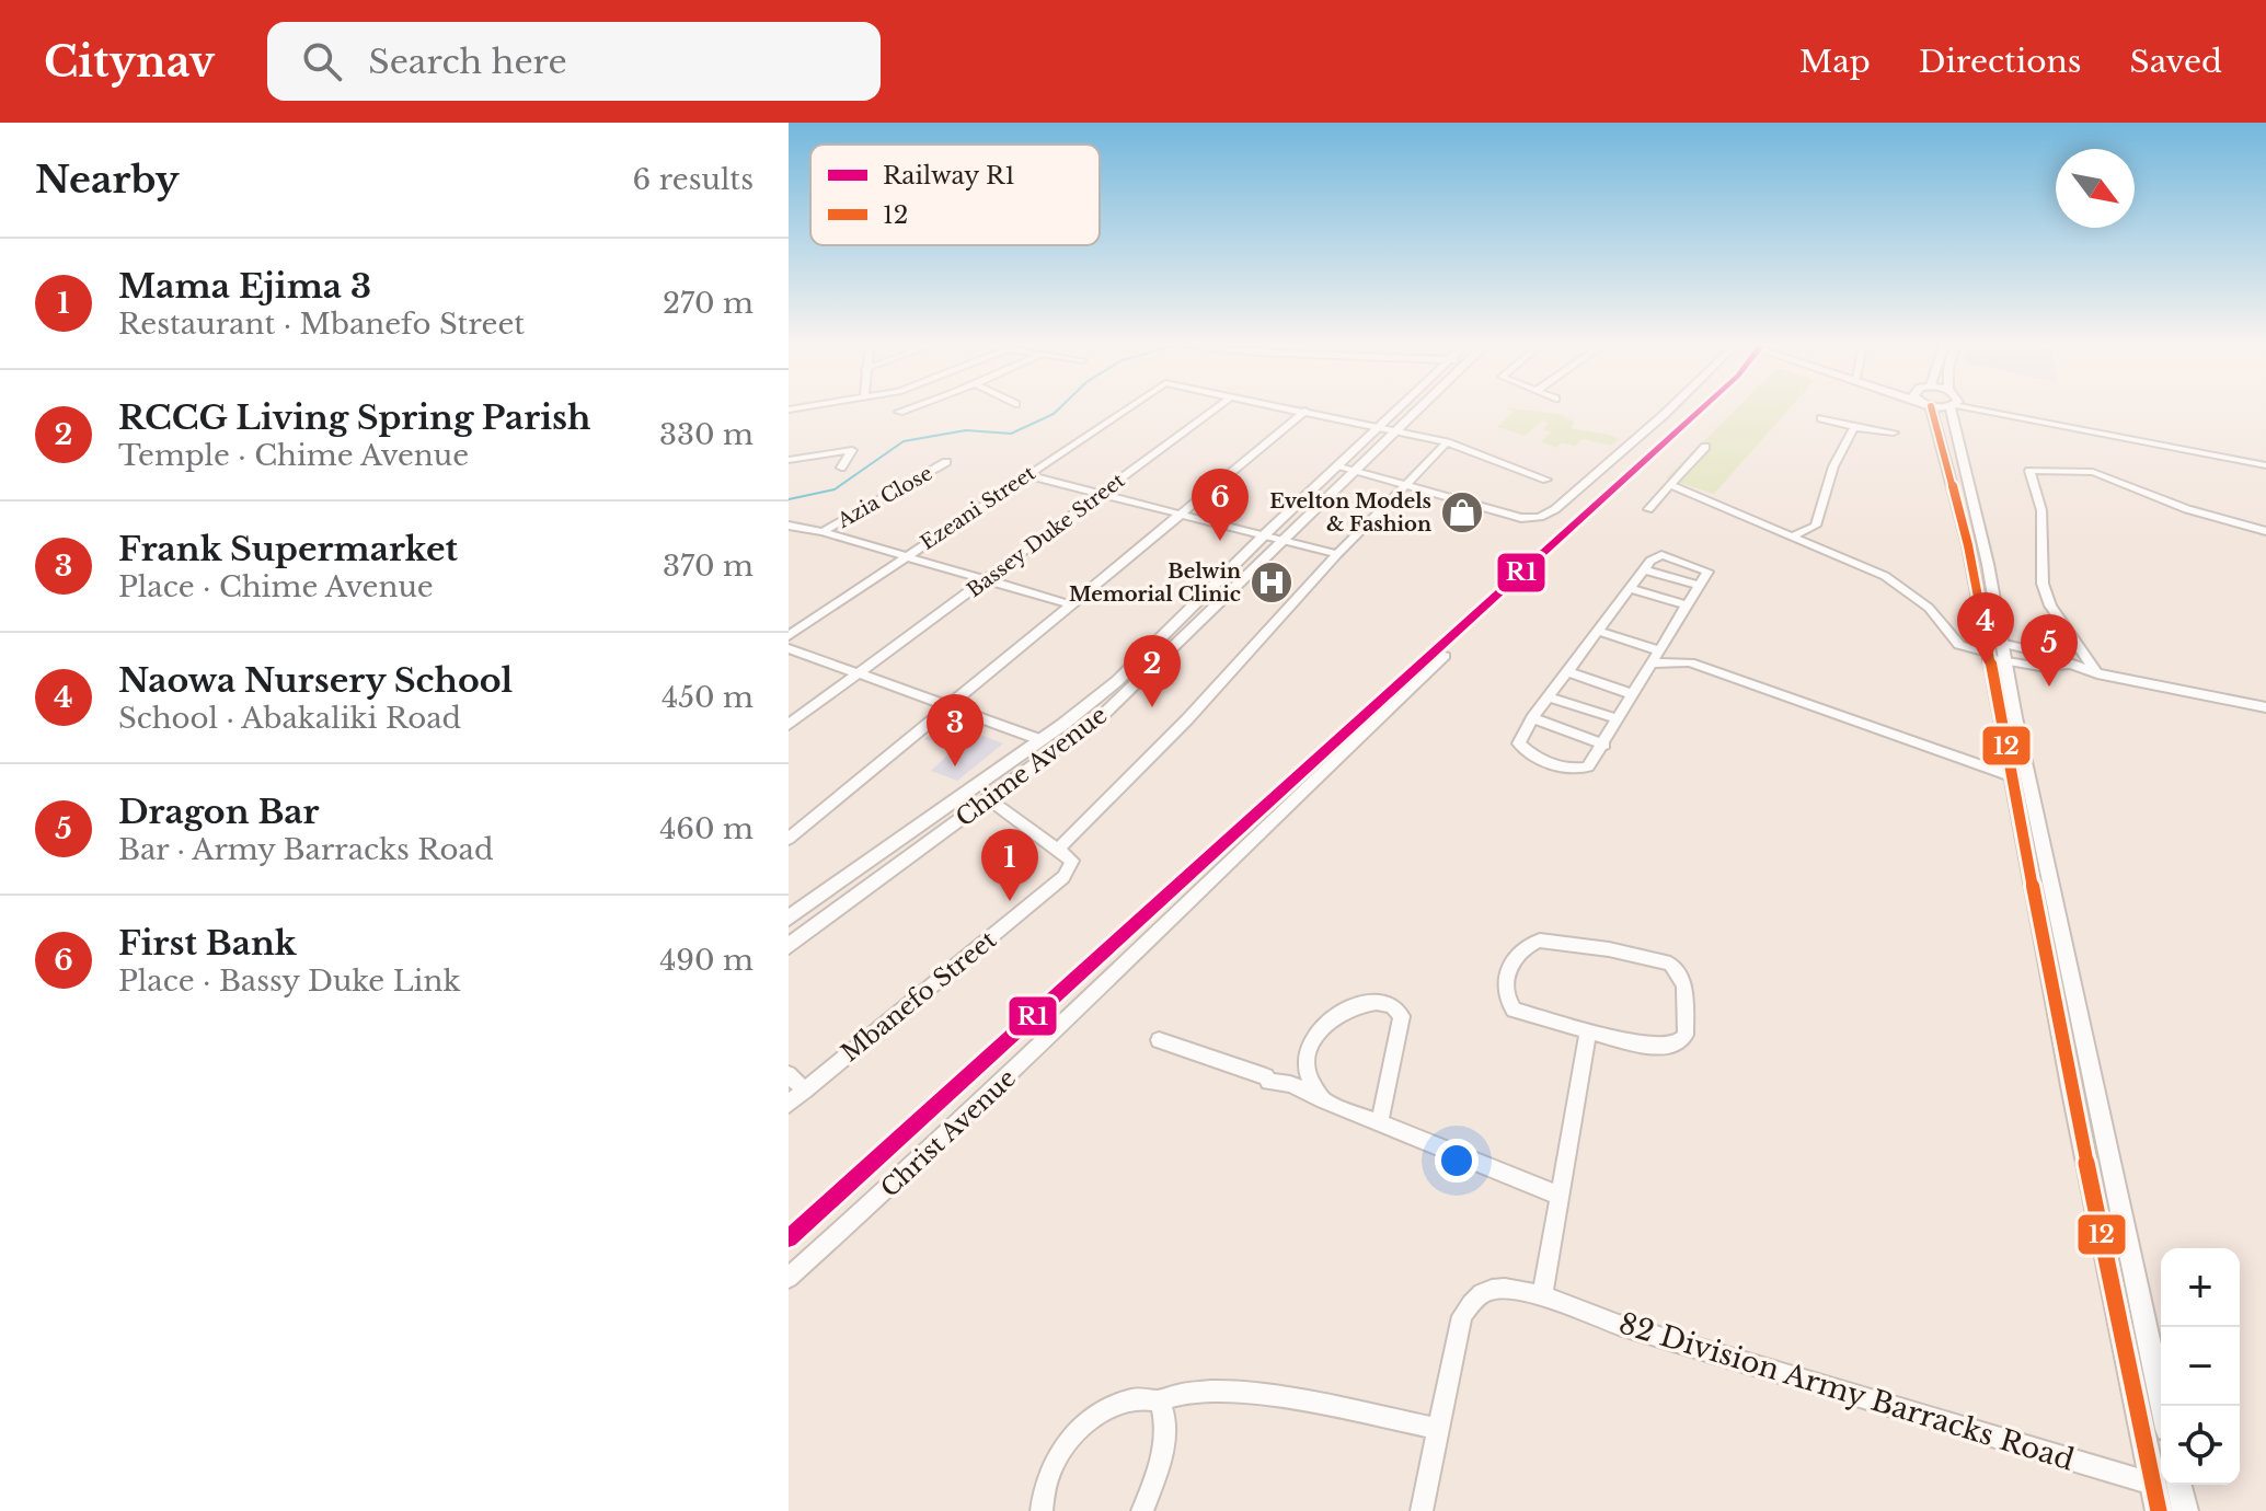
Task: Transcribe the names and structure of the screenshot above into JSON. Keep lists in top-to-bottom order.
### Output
{
  "streets": {
    "main road": ["Chime Avenue"],
    "street": [
      "Azia Close",
      "Ezeani Street",
      "Bassey Duke Street",
      "Mbanefo Street",
      "Christ Avenue",
      "82 Division Army Barracks Road"
    ]
  },
  "places": {
    "shop": ["Evelton Models & Fashion"],
    "hospital": ["Belwin Memorial Clinic"]
  },
  "lines": ["rail line R1", "transit line 12"],
  "legend": ["Railway R1", "12"],
  "north": "bottom right",
  "page": {
    "header": "Citynav",
    "search": "Search here",
    "nav": ["Map", "Directions", "Saved"],
    "heading": ["Nearby", "6 results"],
    "list": [
      {
        "mark": "1",
        "name": "Mama Ejima 3",
        "note": "Restaurant · Mbanefo Street",
        "value": "270 m"
      },
      {
        "mark": "2",
        "name": "RCCG Living Spring Parish",
        "note": "Temple · Chime Avenue",
        "value": "330 m"
      },
      {
        "mark": "3",
        "name": "Frank Supermarket",
        "note": "Place · Chime Avenue",
        "value": "370 m"
      },
      {
        "mark": "4",
        "name": "Naowa Nursery School",
        "note": "School · Abakaliki Road",
        "value": "450 m"
      },
      {
        "mark": "5",
        "name": "Dragon Bar",
        "note": "Bar · Army Barracks Road",
        "value": "460 m"
      },
      {
        "mark": "6",
        "name": "First Bank",
        "note": "Place · Bassy Duke Link",
        "value": "490 m"
      }
    ],
    "pins": [
      "6",
      "4",
      "5",
      "2",
      "3",
      "1"
    ],
    "map_buttons": ["+", "−"]
  }
}
